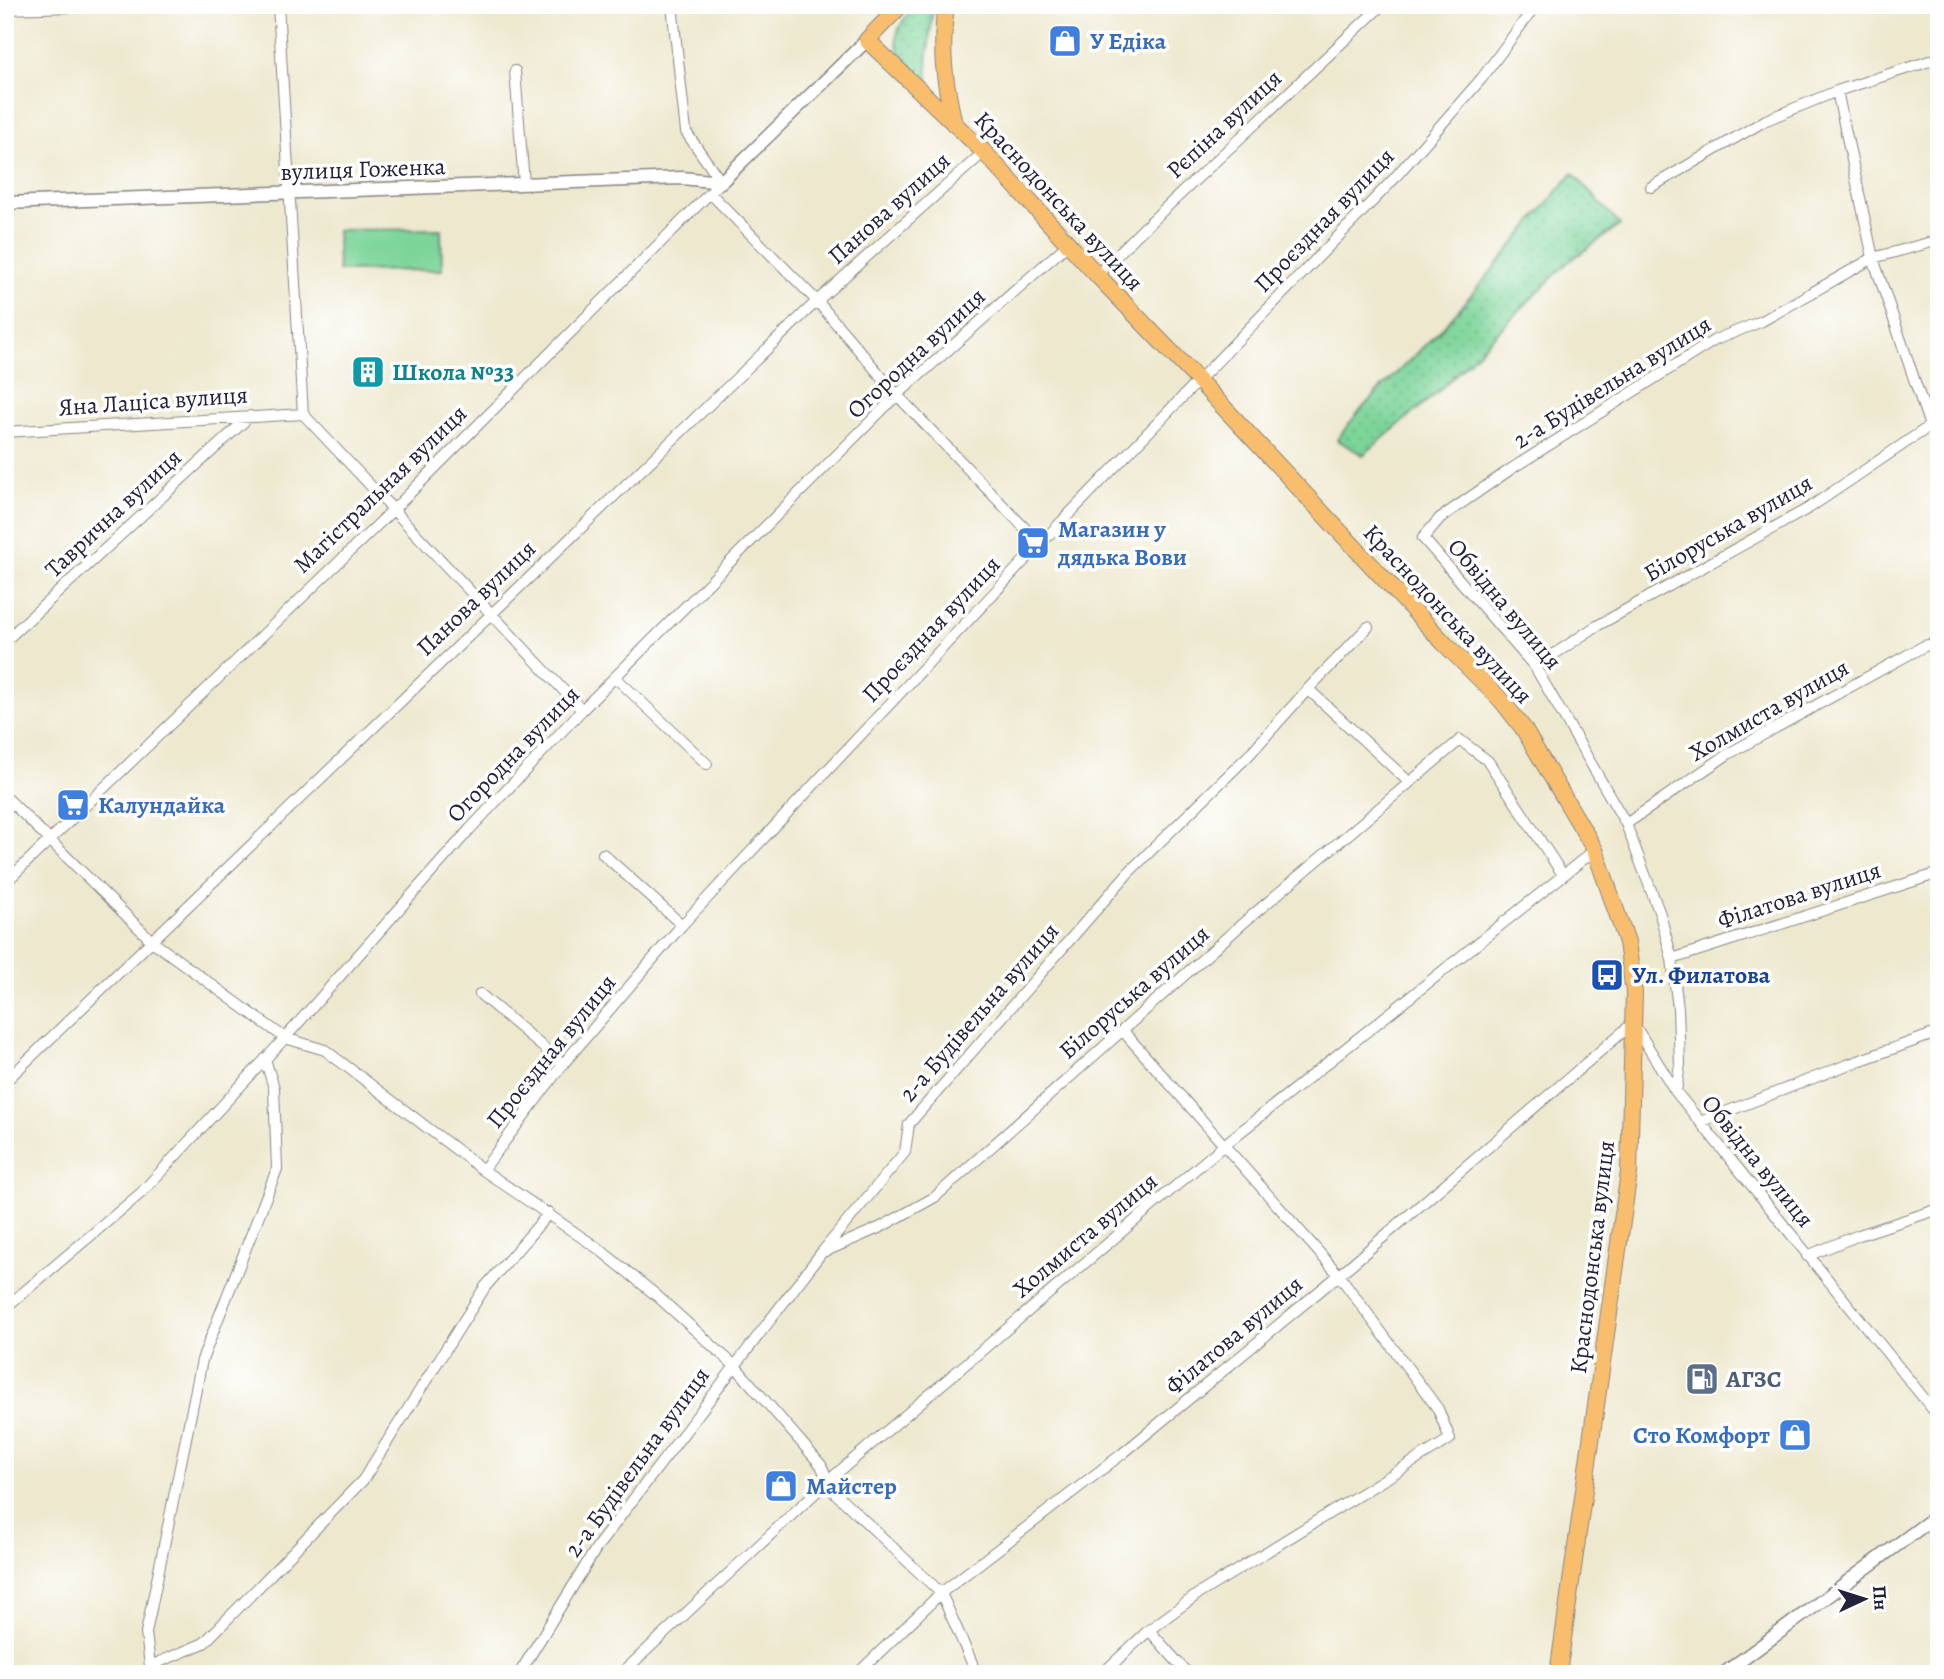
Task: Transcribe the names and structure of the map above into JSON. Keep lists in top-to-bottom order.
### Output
{
  "streets": {
    "main road": ["Краснодонська вулиця", "Магістральная вулиця"],
    "street": [
      "Рєпіна вулиця",
      "вулиця Гоженка",
      "Панова вулиця",
      "Проєздная вулиця",
      "Огородна вулиця",
      "2-а Будівельна вулиця",
      "Яна Лаціса вулиця",
      "Таврична вулиця",
      "Білоруська вулиця",
      "Обвідна вулиця",
      "Холмиста вулиця",
      "Філатова вулиця"
    ]
  },
  "crossings": [
    ["Рєпіна вулиця", "Краснодонська вулиця"],
    ["вулиця Гоженка", "Магістральная вулиця"],
    ["Краснодонська вулиця", "Панова вулиця"],
    ["Краснодонська вулиця", "Проєздная вулиця"],
    ["Краснодонська вулиця", "Огородна вулиця"],
    ["Краснодонська вулиця", "Магістральная вулиця"],
    ["Краснодонська вулиця", "Холмиста вулиця"],
    ["Краснодонська вулиця", "Філатова вулиця"],
    ["2-а Будівельна вулиця", "Білоруська вулиця"],
    ["2-а Будівельна вулиця", "Обвідна вулиця"],
    ["Яна Лаціса вулиця", "Таврична вулиця"],
    ["Білоруська вулиця", "Обвідна вулиця"],
    ["Білоруська вулиця", "Холмиста вулиця"],
    ["Обвідна вулиця", "Холмиста вулиця"],
    ["Обвідна вулиця", "Філатова вулиця"]
  ],
  "places": {
    "shop": ["У Едіка", "Сто Комфорт", "Майстер"],
    "building": ["Школа №33"],
    "supermarket": ["Магазин у дядька Вови", "Калундайка"],
    "bus stop": ["Ул. Филатова"],
    "fuel station": ["АГЗС"]
  },
  "north": "right"
}
